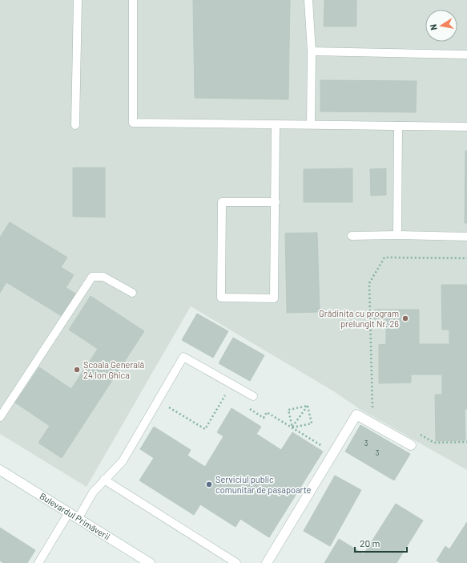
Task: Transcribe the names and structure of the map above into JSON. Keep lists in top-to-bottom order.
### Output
{
  "streets": {
    "street": ["Bulevardul Primăverii"]
  },
  "places": ["Grădinița cu program prelungit Nr. 26", "Școala Generală 24 Ion Ghica", "Serviciul public comunitar de pașapoarte"],
  "house_numbers": ["3", "3"],
  "scale_bar": "20 m",
  "north": "left"
}
